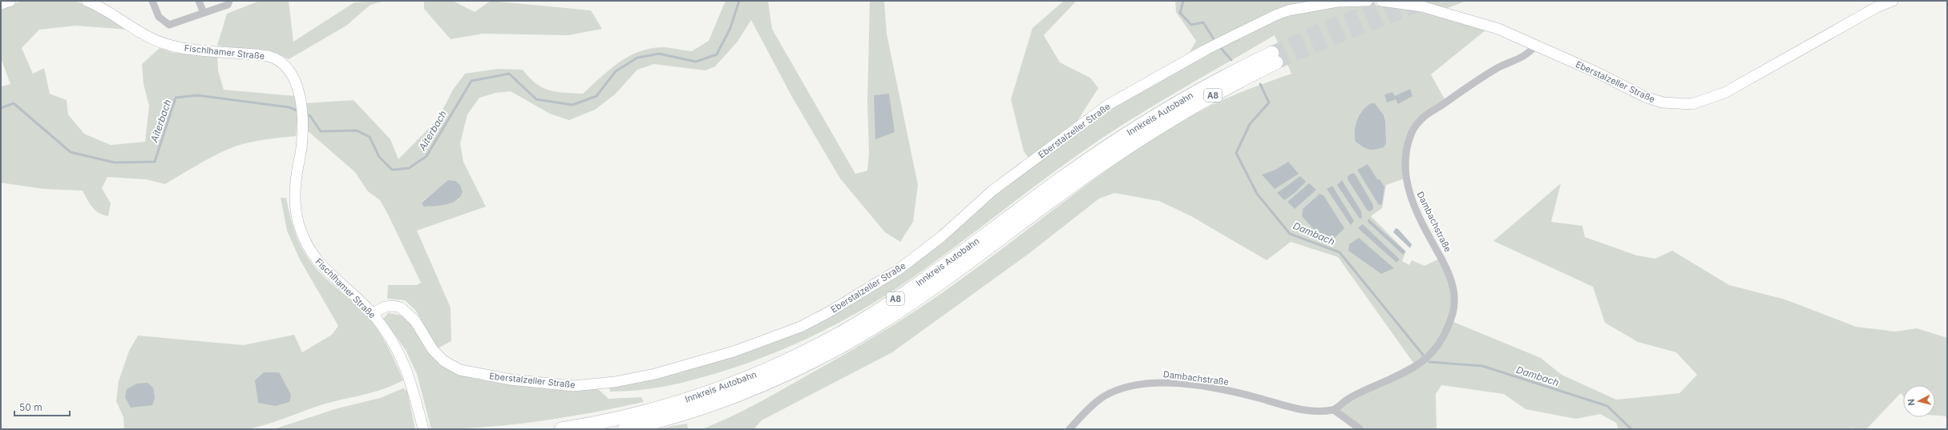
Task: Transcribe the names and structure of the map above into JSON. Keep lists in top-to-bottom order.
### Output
{
  "streets": {
    "highway": ["A8", "Innkreis Autobahn"],
    "street": ["Fischlhamer Straße", "Eberstalzeller Straße", "Dambachstraße"]
  },
  "crossings": [
    ["Fischlhamer Straße", "Eberstalzeller Straße"],
    ["Eberstalzeller Straße", "Dambachstraße"]
  ],
  "water": ["Aiterbach", "Dambach"],
  "scale_bar": "50 m",
  "north": "left"
}
